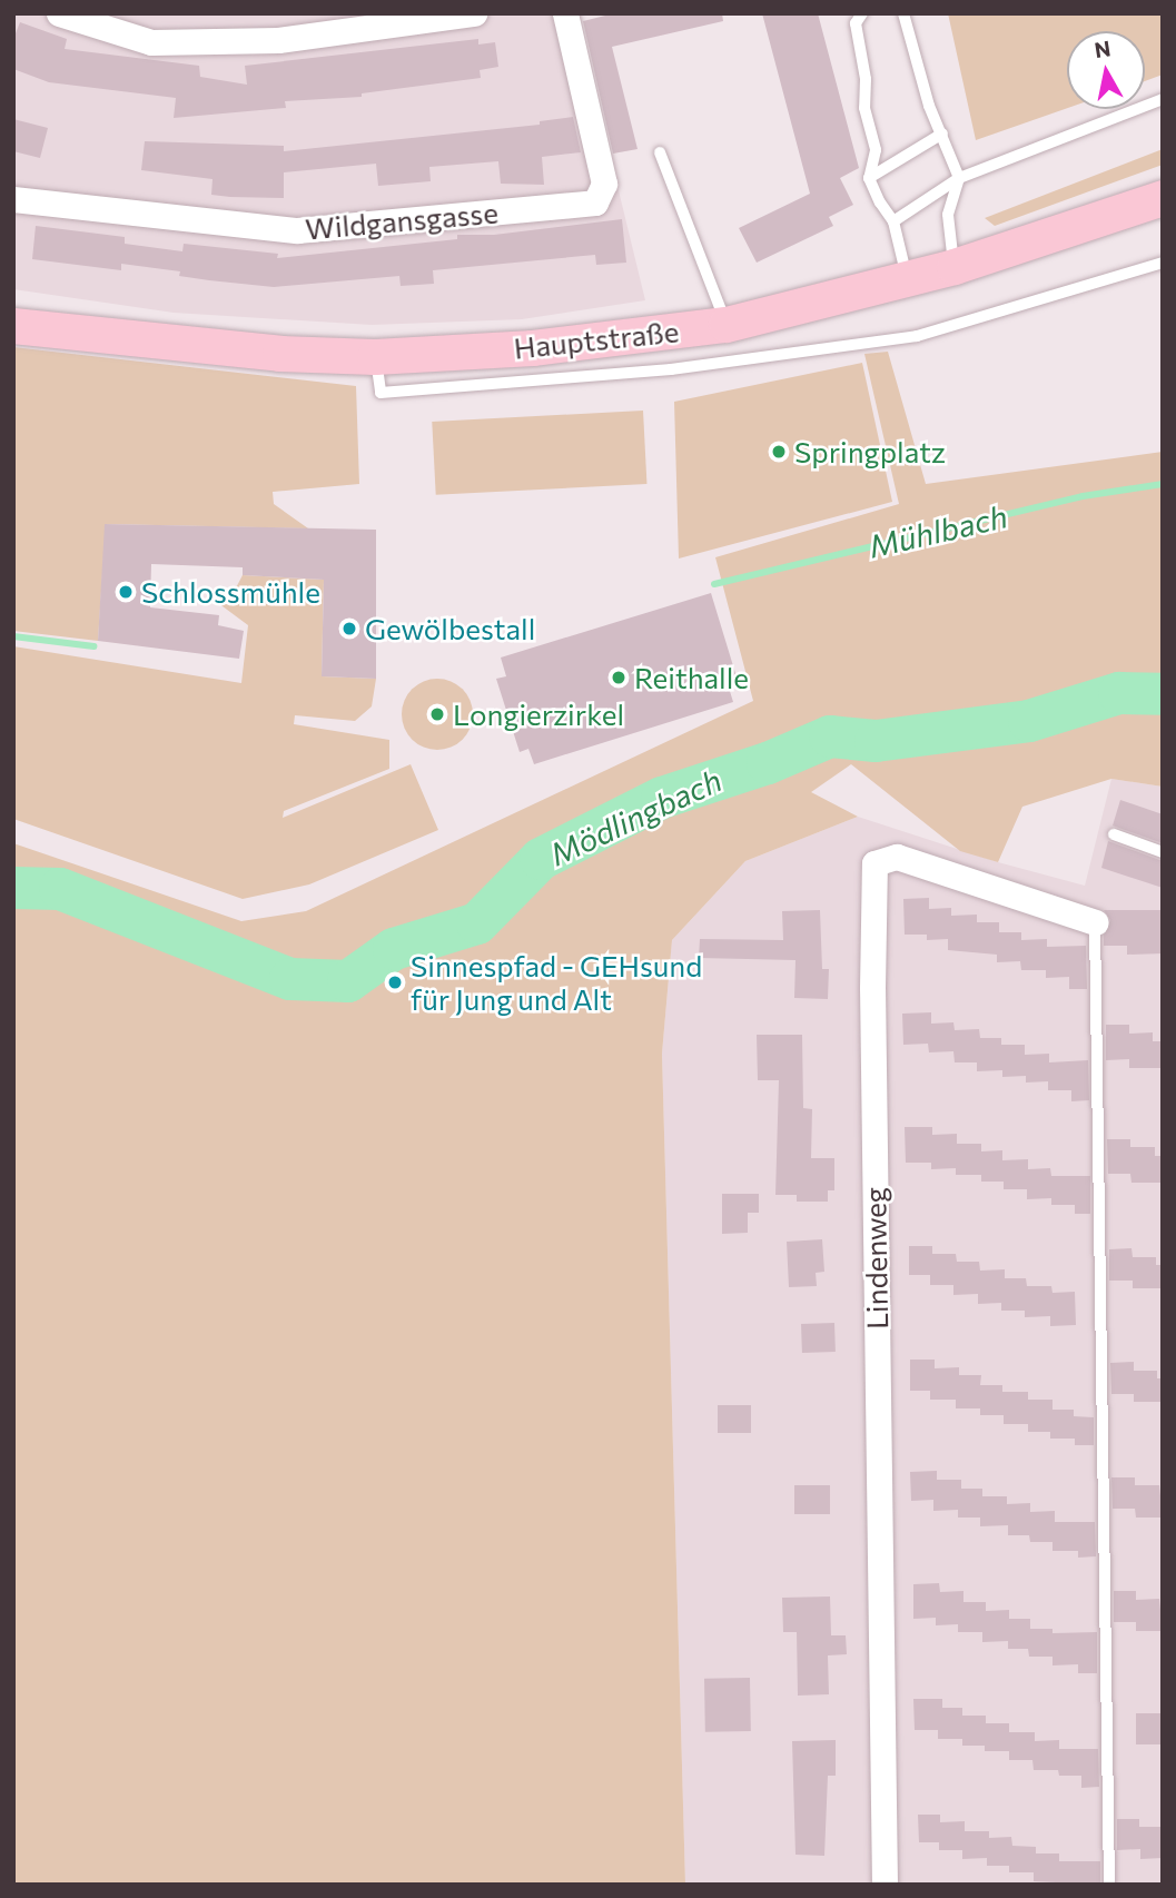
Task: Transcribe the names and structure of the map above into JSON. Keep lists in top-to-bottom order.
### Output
{
  "streets": {
    "street": ["Wildgansgasse", "Hauptstraße", "Lindenweg"]
  },
  "water": ["Mühlbach", "Mödlingbach"],
  "places": [
    "Springplatz",
    "Schlossmühle",
    "Gewölbestall",
    "Reithalle",
    "Longierzirkel",
    "Sinnespfad - GEHsund für Jung und Alt"
  ],
  "north": "top"
}
